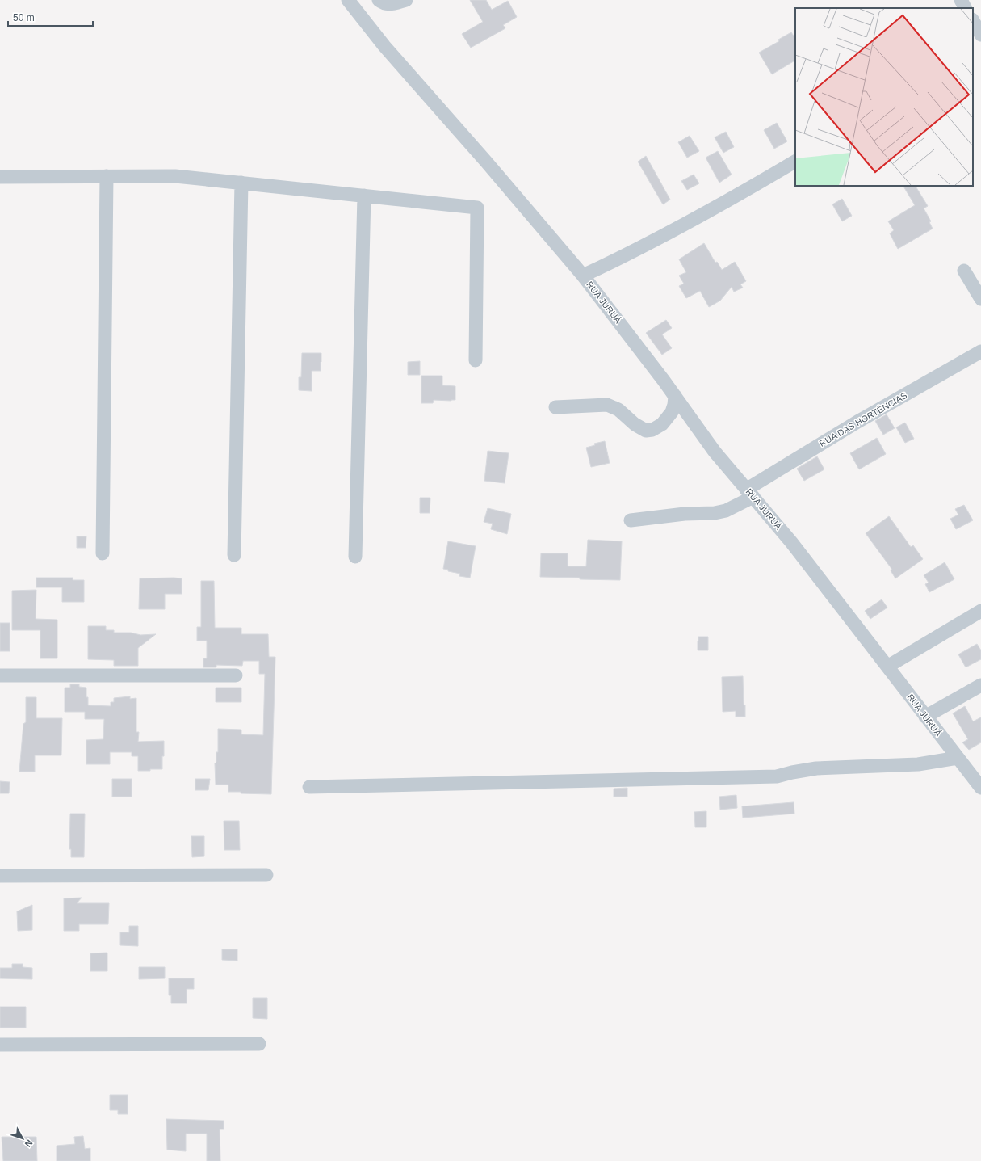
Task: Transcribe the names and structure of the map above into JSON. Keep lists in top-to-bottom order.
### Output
{
  "streets": {
    "street": ["RUA JURUÁ", "RUA DAS HORTÊNCIAS"]
  },
  "crossings": [
    ["RUA JURUÁ", "RUA DAS HORTÊNCIAS"]
  ],
  "scale_bar": "50 m",
  "north": "bottom right"
}
